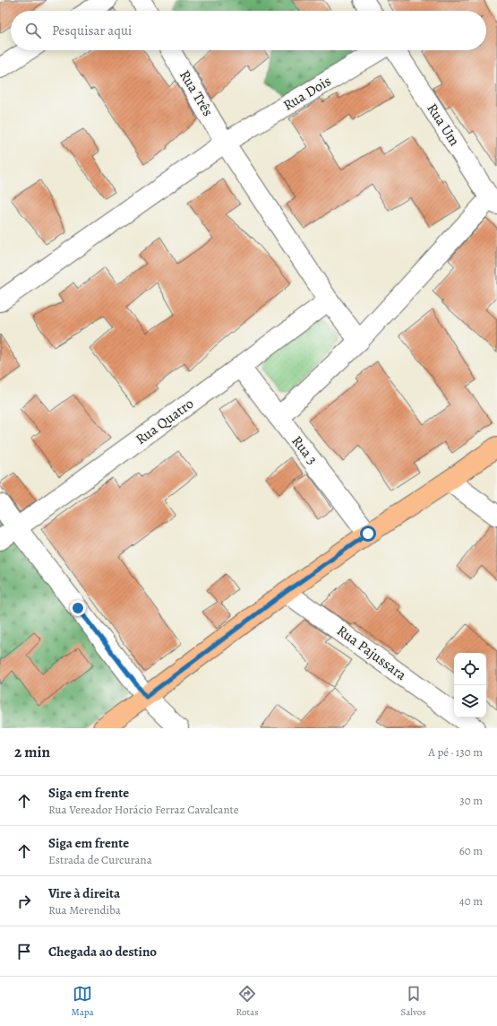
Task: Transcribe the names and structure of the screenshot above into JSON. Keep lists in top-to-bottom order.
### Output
{
  "streets": {
    "street": [
      "Rua Três",
      "Rua Dois",
      "Rua Um",
      "Rua Quatro",
      "Rua 3",
      "Rua Pajussara"
    ]
  },
  "crossings": [
    ["Rua Três", "Rua Dois"],
    ["Rua Três", "Rua Quatro"],
    ["Rua Quatro", "Rua 3"]
  ],
  "page": {
    "search": "Pesquisar aqui",
    "heading": ["2 min", "A pé · 130 m"],
    "list": [
      ["Siga em frente", "Rua Vereador Horácio Ferraz Cavalcante", "30 m"],
      ["Siga em frente", "Estrada de Curcurana", "60 m"],
      ["Vire à direita", "Rua Merendiba", "40 m"],
      "Chegada ao destino"
    ],
    "nav": ["Mapa", "Rotas", "Salvos"]
  }
}
